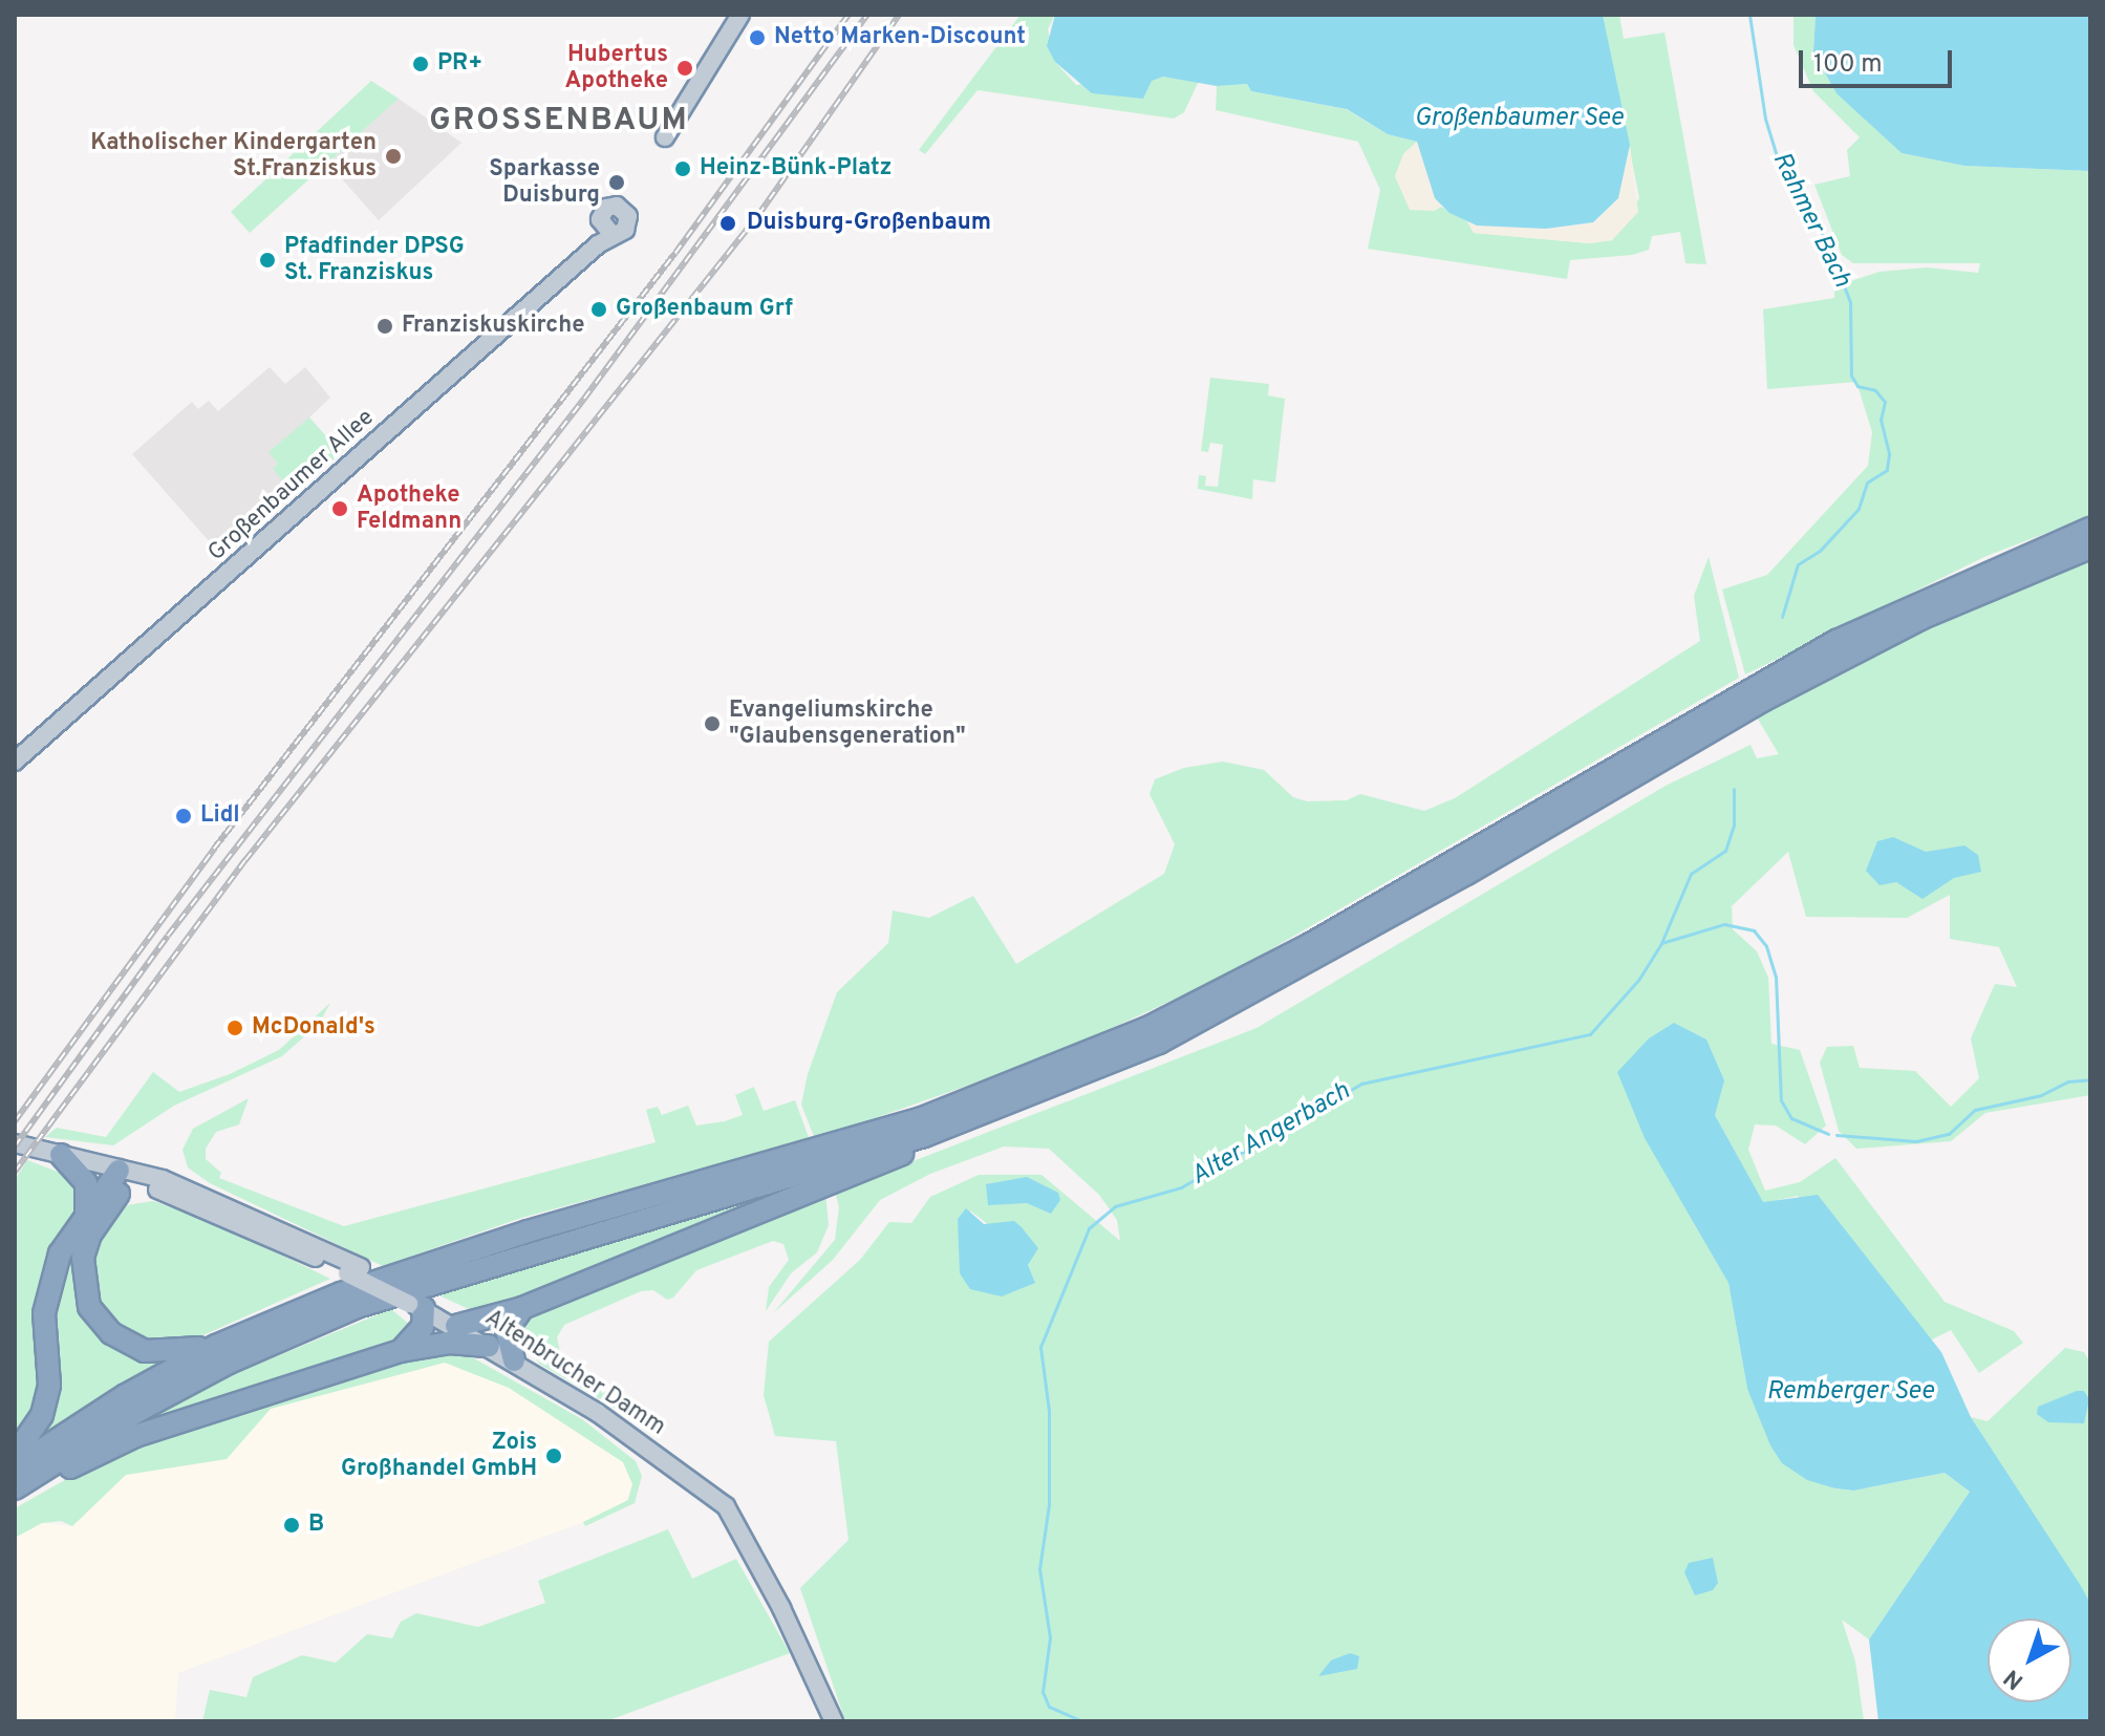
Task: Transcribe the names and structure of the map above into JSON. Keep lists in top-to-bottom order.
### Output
{
  "streets": {
    "main road": ["Großenbaumer Allee", "Altenbrucher Damm"]
  },
  "districts": ["GROSSENBAUM"],
  "water": [
    "Großenbaumer See",
    "Rahmer Bach",
    "Alter Angerbach",
    "Remberger See"
  ],
  "places": [
    "Netto Marken-Discount",
    "PR+",
    "Hubertus Apotheke",
    "Katholischer Kindergarten St.Franziskus",
    "Heinz-Bünk-Platz",
    "Sparkasse Duisburg",
    "Duisburg-Großenbaum",
    "Pfadfinder DPSG St. Franziskus",
    "Großenbaum Grf",
    "Franziskuskirche",
    "Apotheke Feldmann",
    "Evangeliumskirche \"Glaubensgeneration\"",
    "Lidl",
    "McDonald's",
    "Zois Großhandel GmbH",
    "B"
  ],
  "scale_bar": "100 m",
  "north": "bottom left"
}
